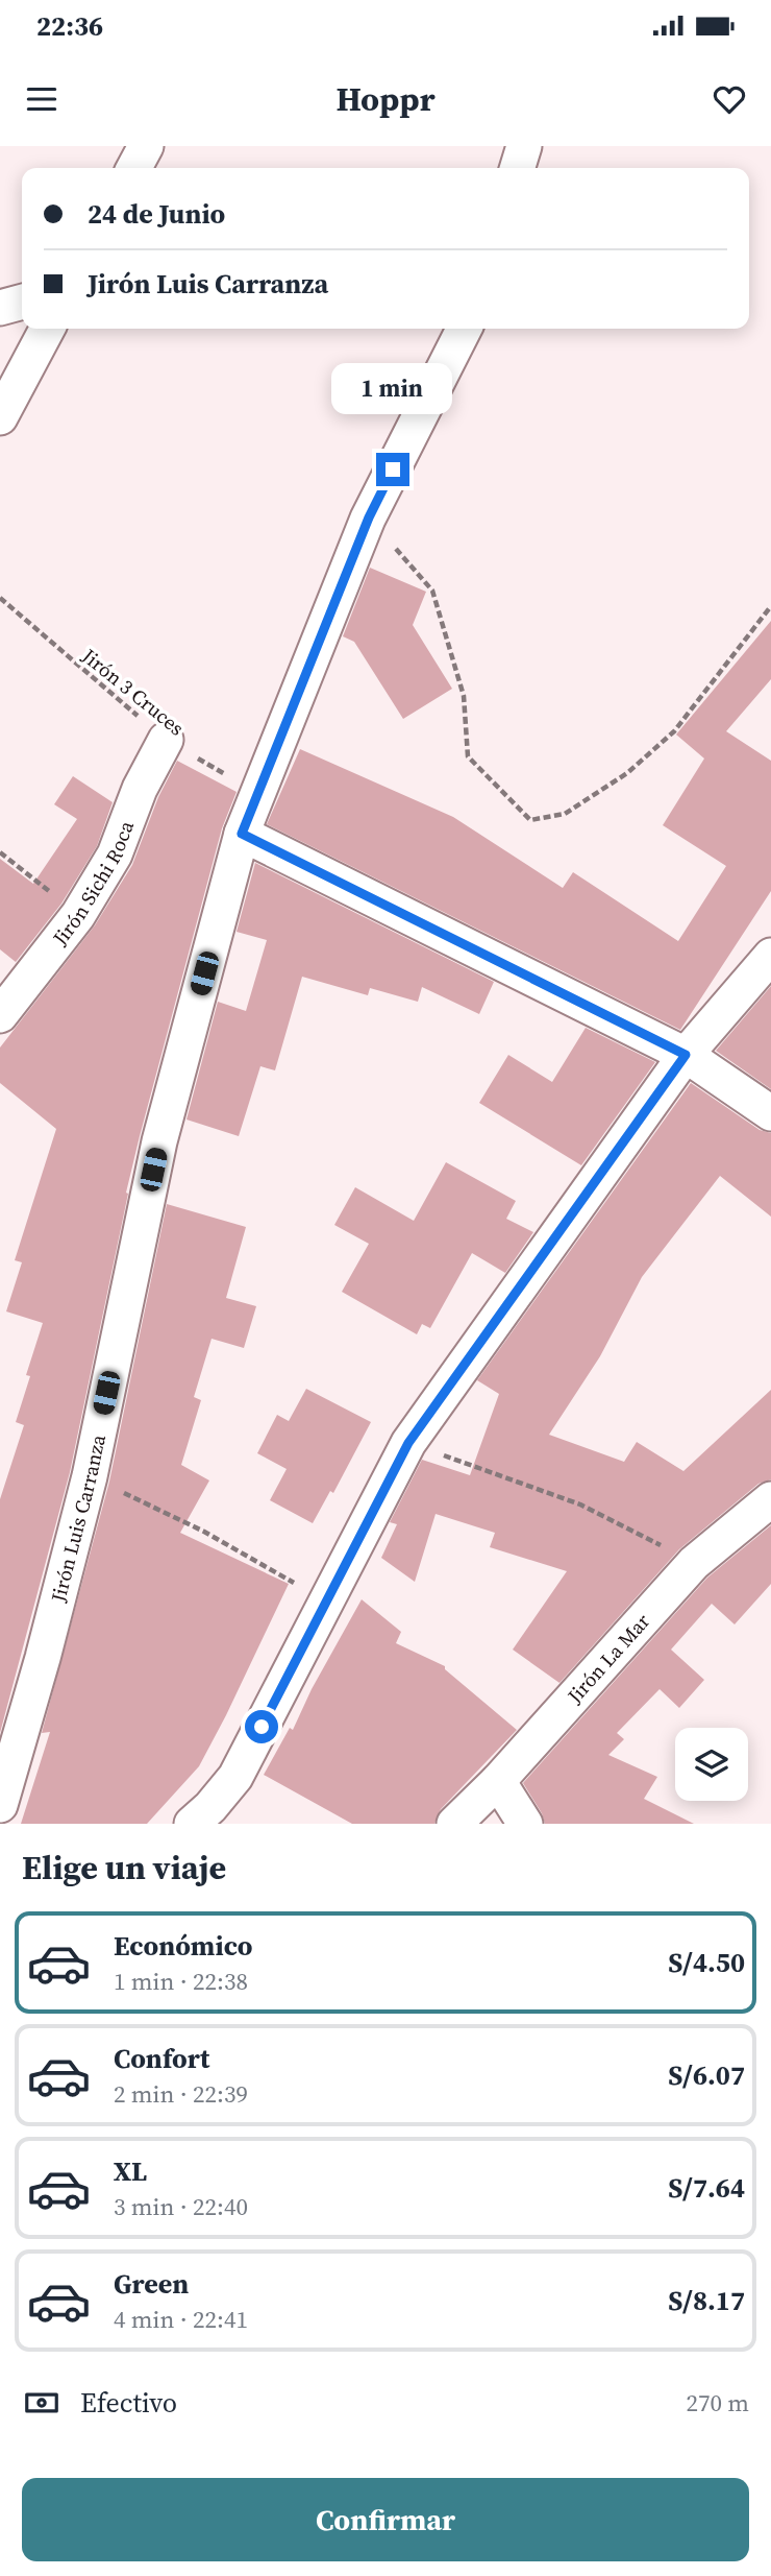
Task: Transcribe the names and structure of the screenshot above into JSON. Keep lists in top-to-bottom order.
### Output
{
  "streets": {
    "street": ["Jirón Sichi Roca", "Jirón Luis Carranza", "Jirón La Mar"],
    "path": ["Jirón 3 Cruces"]
  },
  "crossings": [
    ["Jirón 3 Cruces", "Jirón Sichi Roca"],
    ["Jirón 3 Cruces", "Jirón Luis Carranza"]
  ],
  "page": {
    "status": "22:36",
    "header": "Hoppr",
    "banner": ["24 de Junio", "Jirón Luis Carranza"],
    "bubble": "1 min",
    "heading": "Elige un viaje",
    "list": [
      {
        "name": "Económico",
        "note": "1 min · 22:38",
        "value": "S/4.50"
      },
      {
        "name": "Confort",
        "note": "2 min · 22:39",
        "value": "S/6.07"
      },
      {
        "name": "XL",
        "note": "3 min · 22:40",
        "value": "S/7.64"
      },
      {
        "name": "Green",
        "note": "4 min · 22:41",
        "value": "S/8.17"
      }
    ],
    "pay": ["Efectivo", "270 m"],
    "buttons": "Confirmar"
  }
}
